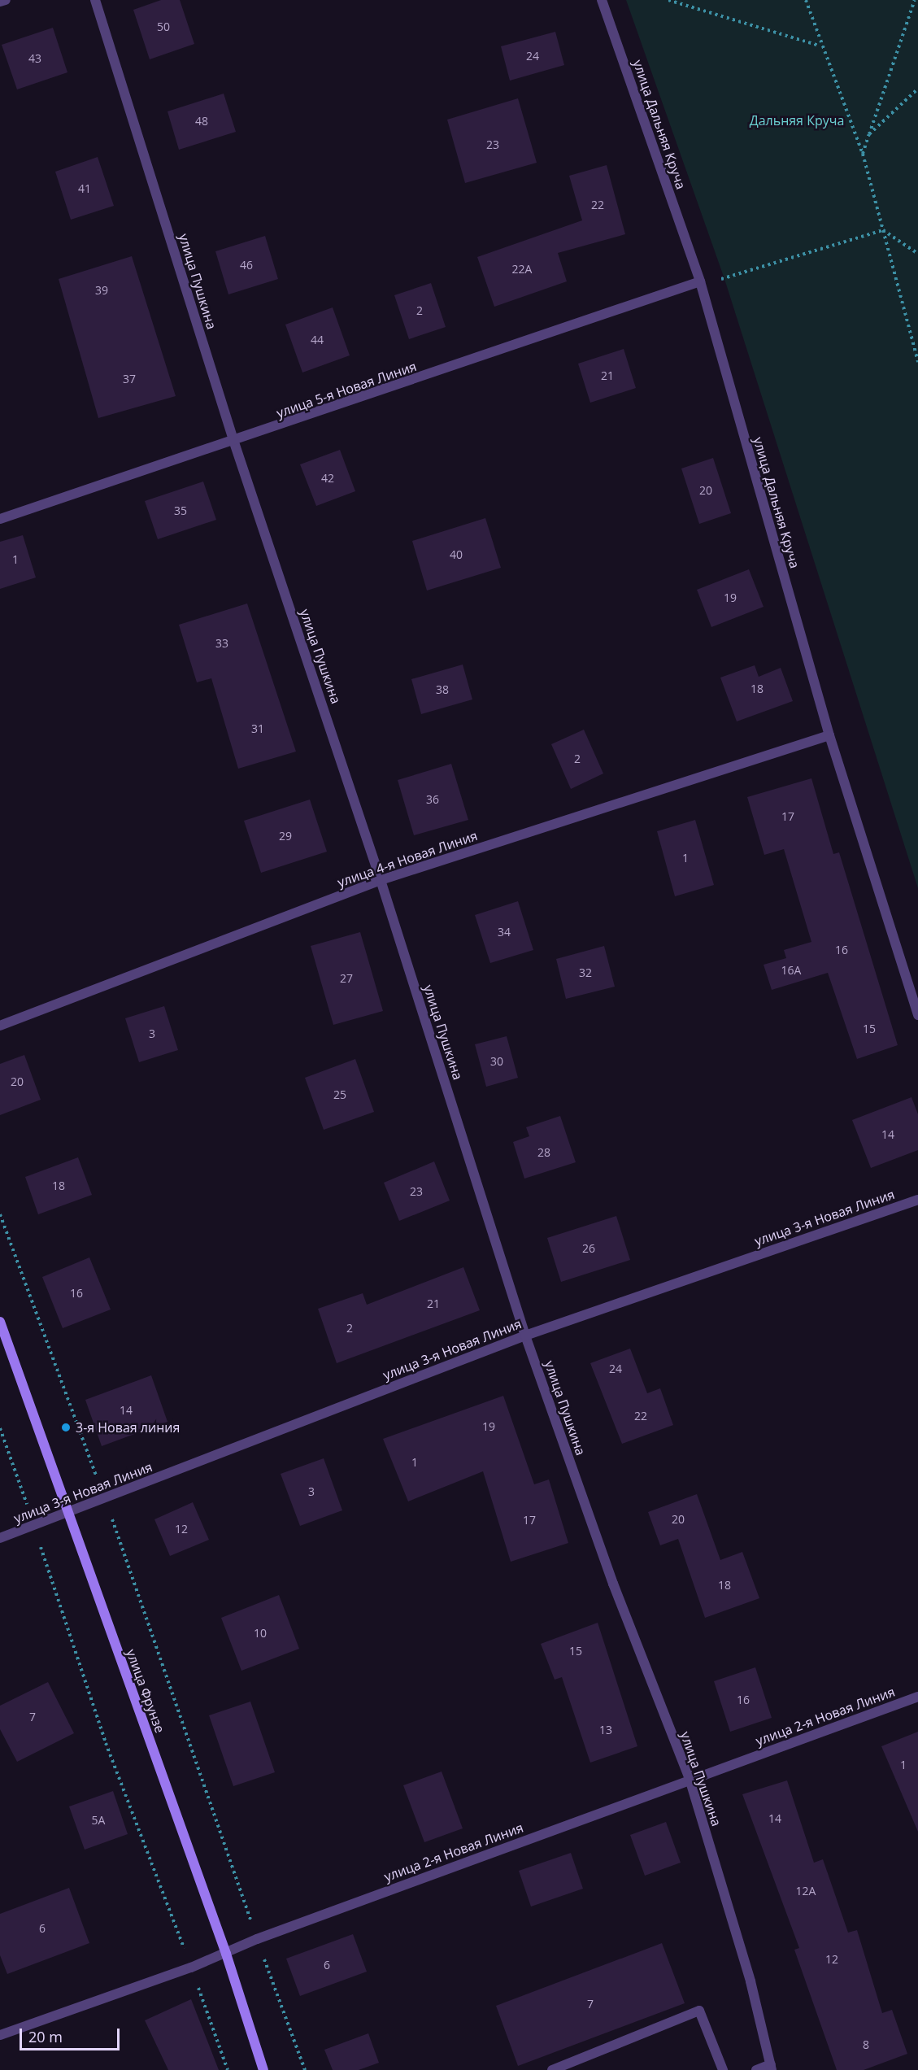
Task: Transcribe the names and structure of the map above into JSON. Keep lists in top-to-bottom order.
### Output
{
  "streets": {
    "main road": ["улица Фрунзе"],
    "street": [
      "улица Дальняя Круча",
      "улица Пушкина",
      "улица 5-я Новая Линия",
      "улица 4-я Новая Линия",
      "улица 3-я Новая Линия",
      "улица 2-я Новая Линия"
    ]
  },
  "crossings": [
    ["улица Дальняя Круча", "улица 5-я Новая Линия"],
    ["улица Дальняя Круча", "улица 4-я Новая Линия"],
    ["улица Пушкина", "улица 5-я Новая Линия"],
    ["улица Пушкина", "улица 4-я Новая Линия"],
    ["улица Пушкина", "улица 3-я Новая Линия"],
    ["улица Пушкина", "улица 2-я Новая Линия"],
    ["улица 3-я Новая Линия", "улица Фрунзе"],
    ["улица Фрунзе", "улица 2-я Новая Линия"]
  ],
  "parks": ["Дальняя Круча"],
  "places": ["3-я Новая линия"],
  "house_numbers": [
    "50",
    "24",
    "43",
    "48",
    "23",
    "41",
    "22",
    "46",
    "22А",
    "39",
    "2",
    "44",
    "21",
    "37",
    "42",
    "20",
    "35",
    "40",
    "1",
    "19",
    "33",
    "18",
    "38",
    "31",
    "2",
    "36",
    "17",
    "29",
    "1",
    "34",
    "16",
    "16А",
    "32",
    "27",
    "15",
    "3",
    "30",
    "20",
    "25",
    "14",
    "28",
    "18",
    "23",
    "26",
    "16",
    "21",
    "2",
    "24",
    "14",
    "22",
    "19",
    "1",
    "3",
    "20",
    "17",
    "12",
    "18",
    "10",
    "15",
    "16",
    "7",
    "13",
    "1",
    "14",
    "5А",
    "12А",
    "6",
    "12",
    "6",
    "7",
    "8"
  ],
  "scale_bar": "20 m"
}
